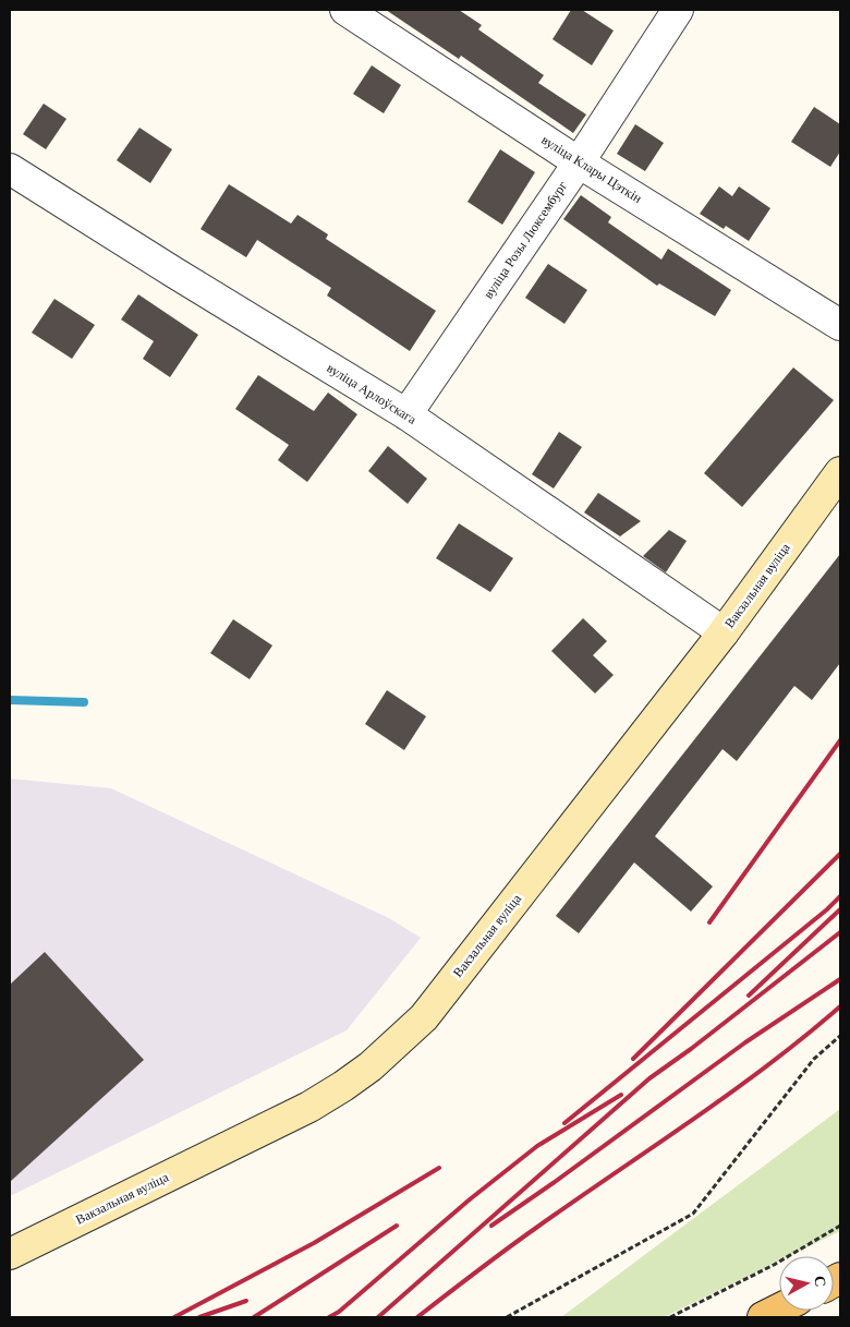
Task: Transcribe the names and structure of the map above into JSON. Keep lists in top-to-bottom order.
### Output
{
  "streets": {
    "main road": ["Вакзальная вуліца"],
    "street": ["вуліца Клары Цэткін", "вуліца Розы Люксембург", "вуліца Арлоўскага"]
  },
  "crossings": [
    ["вуліца Клары Цэткін", "вуліца Розы Люксембург"],
    ["вуліца Розы Люксембург", "вуліца Арлоўскага"],
    ["вуліца Арлоўскага", "Вакзальная вуліца"]
  ],
  "north": "right"
}
